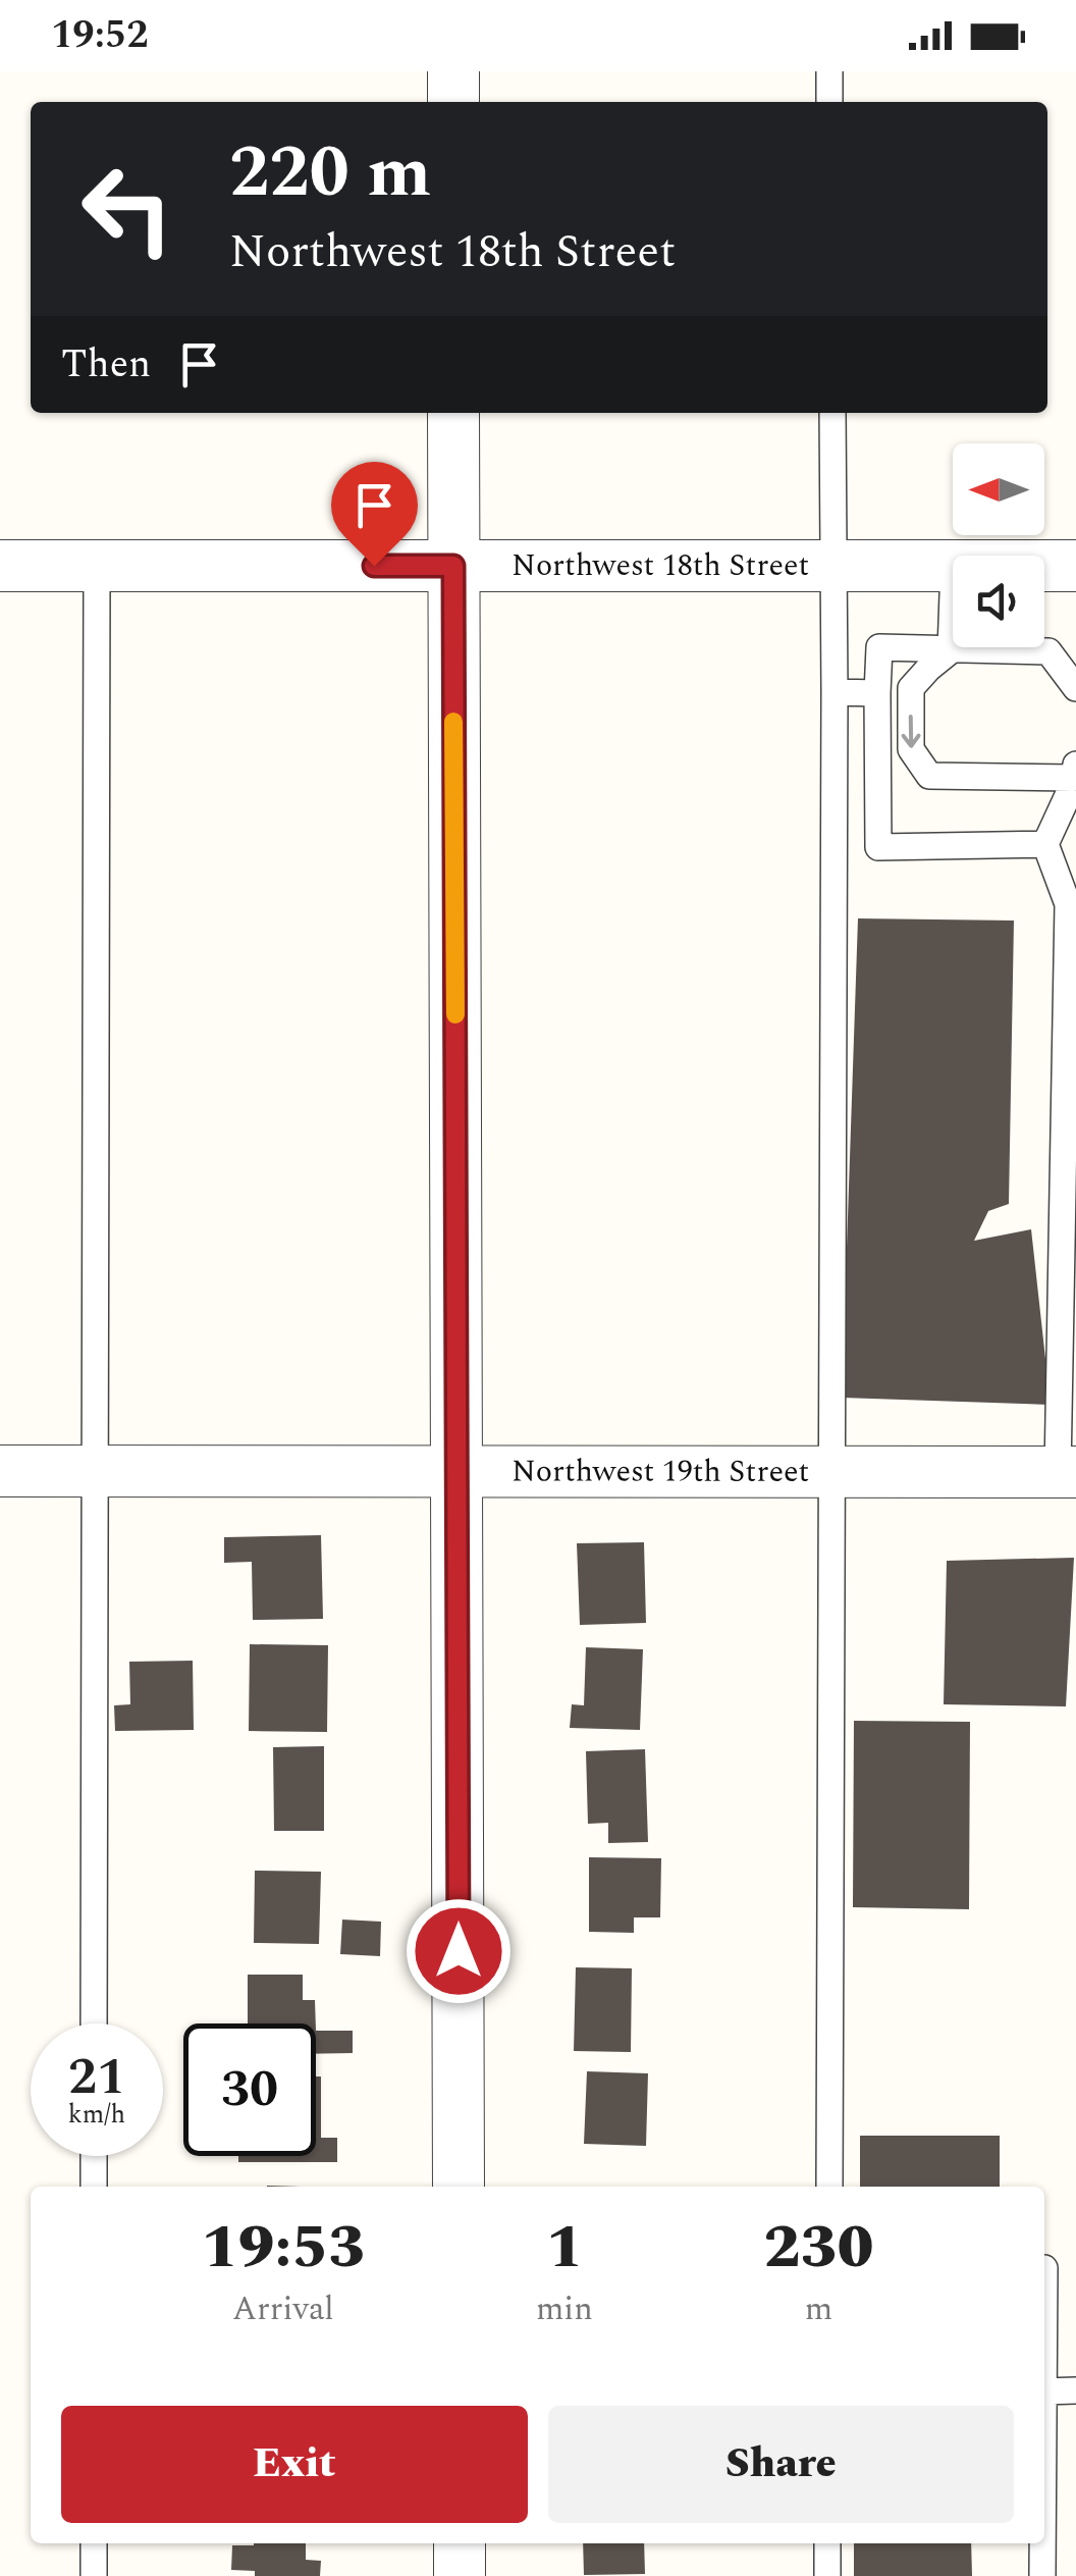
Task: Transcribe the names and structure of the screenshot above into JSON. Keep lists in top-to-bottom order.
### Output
{
  "streets": {
    "street": ["Northwest 18th Street", "Northwest 19th Street"]
  },
  "north": "left",
  "page": {
    "status": "19:52",
    "turn": ["220 m", "Northwest 18th Street"],
    "then": "Then",
    "speed": "21 km/h",
    "limit": "30",
    "eta": [
      "19:53",
      "Arrival",
      "1",
      "min",
      "230",
      "m"
    ],
    "buttons": ["Exit", "Share"]
  }
}
